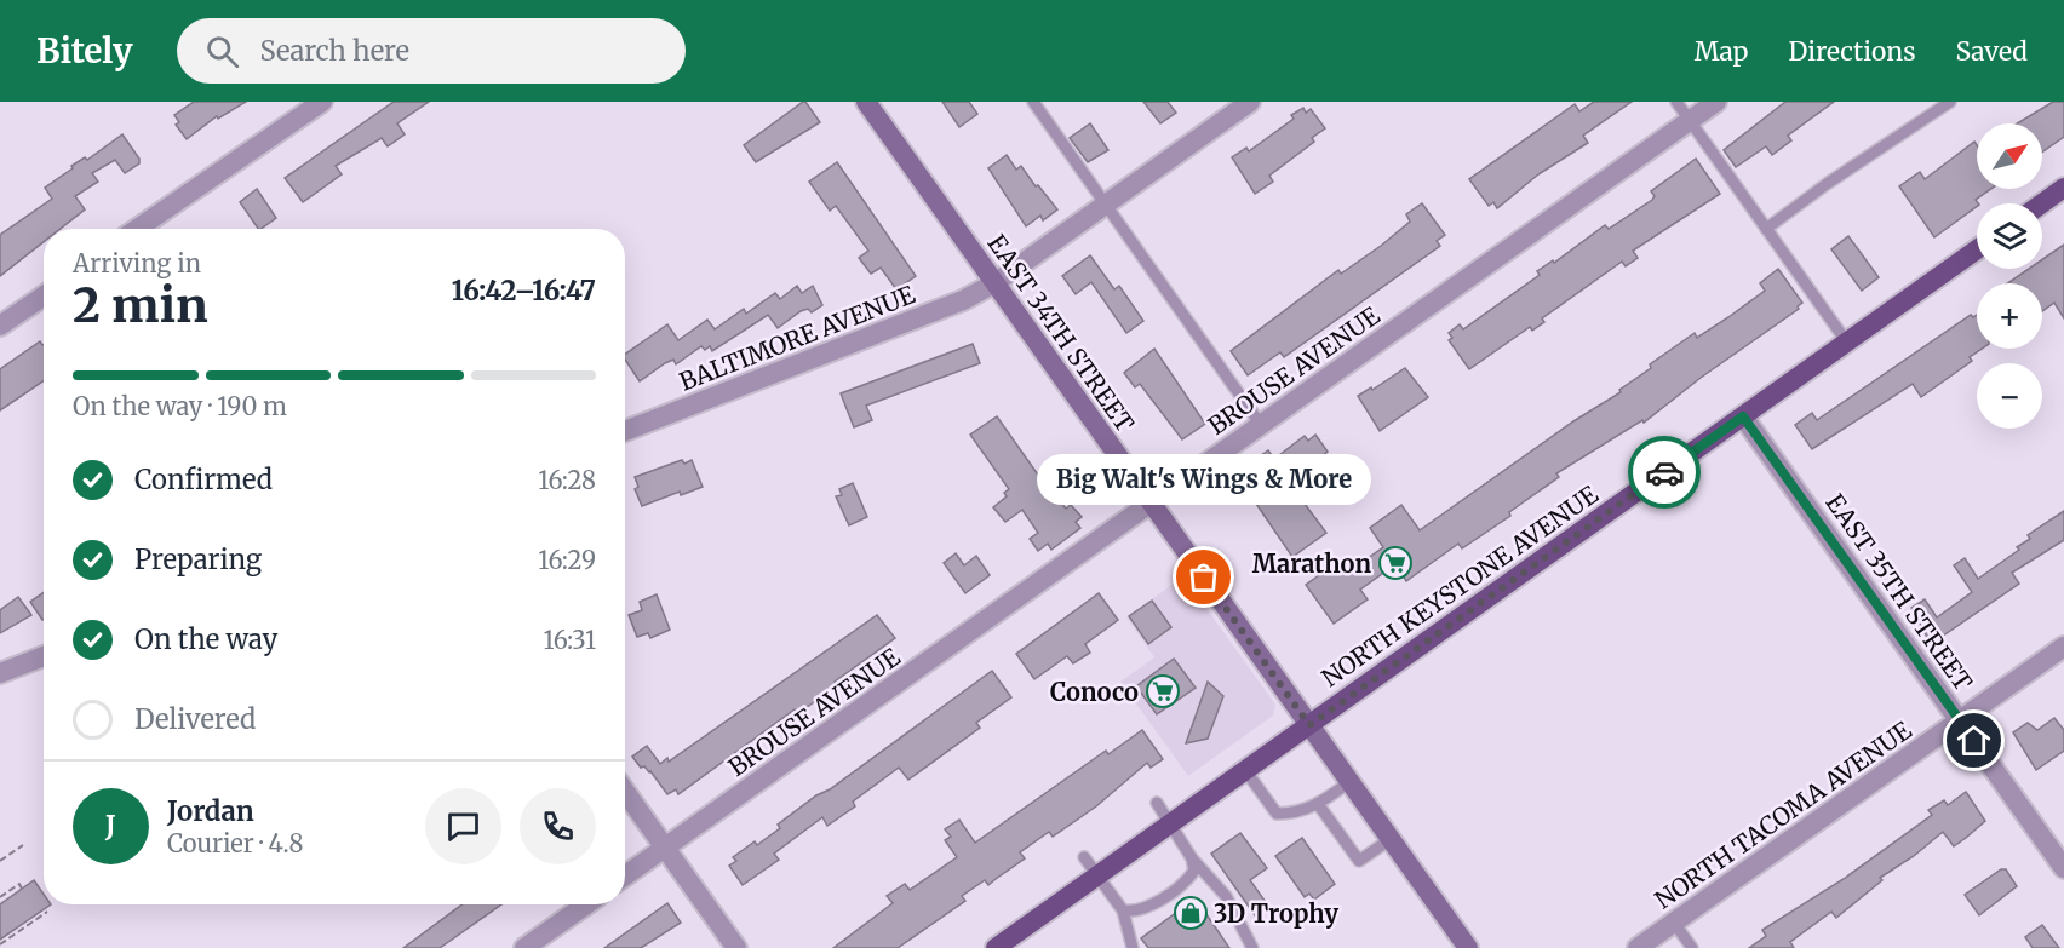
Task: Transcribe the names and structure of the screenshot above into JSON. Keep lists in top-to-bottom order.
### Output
{
  "streets": {
    "main road": ["EAST 34TH STREET", "NORTH KEYSTONE AVENUE"],
    "street": [
      "BALTIMORE AVENUE",
      "BROUSE AVENUE",
      "EAST 35TH STREET",
      "NORTH TACOMA AVENUE"
    ]
  },
  "crossings": [
    ["EAST 34TH STREET", "BALTIMORE AVENUE"],
    ["EAST 34TH STREET", "BROUSE AVENUE"],
    ["EAST 34TH STREET", "NORTH KEYSTONE AVENUE"],
    ["NORTH KEYSTONE AVENUE", "EAST 35TH STREET"],
    ["EAST 35TH STREET", "NORTH TACOMA AVENUE"]
  ],
  "places": {
    "supermarket": ["Marathon", "Conoco"],
    "other": ["Big Walt's Wings & More"],
    "shop": ["3D Trophy"]
  },
  "north": "top right",
  "page": {
    "header": "Bitely",
    "search": "Search here",
    "nav": ["Map", "Directions", "Saved"],
    "map_buttons": ["+", "−"],
    "heading": ["2 min", "Arriving in", "16:42–16:47"],
    "panel": ["Jordan", "Courier · 4.8"],
    "bar": "On the way · 190 m",
    "list": [
      ["Confirmed", "16:28"],
      ["Preparing", "16:29"],
      ["On the way", "16:31"],
      "Delivered"
    ],
    "bubble": "Big Walt's Wings & More",
    "round": "J"
  }
}
